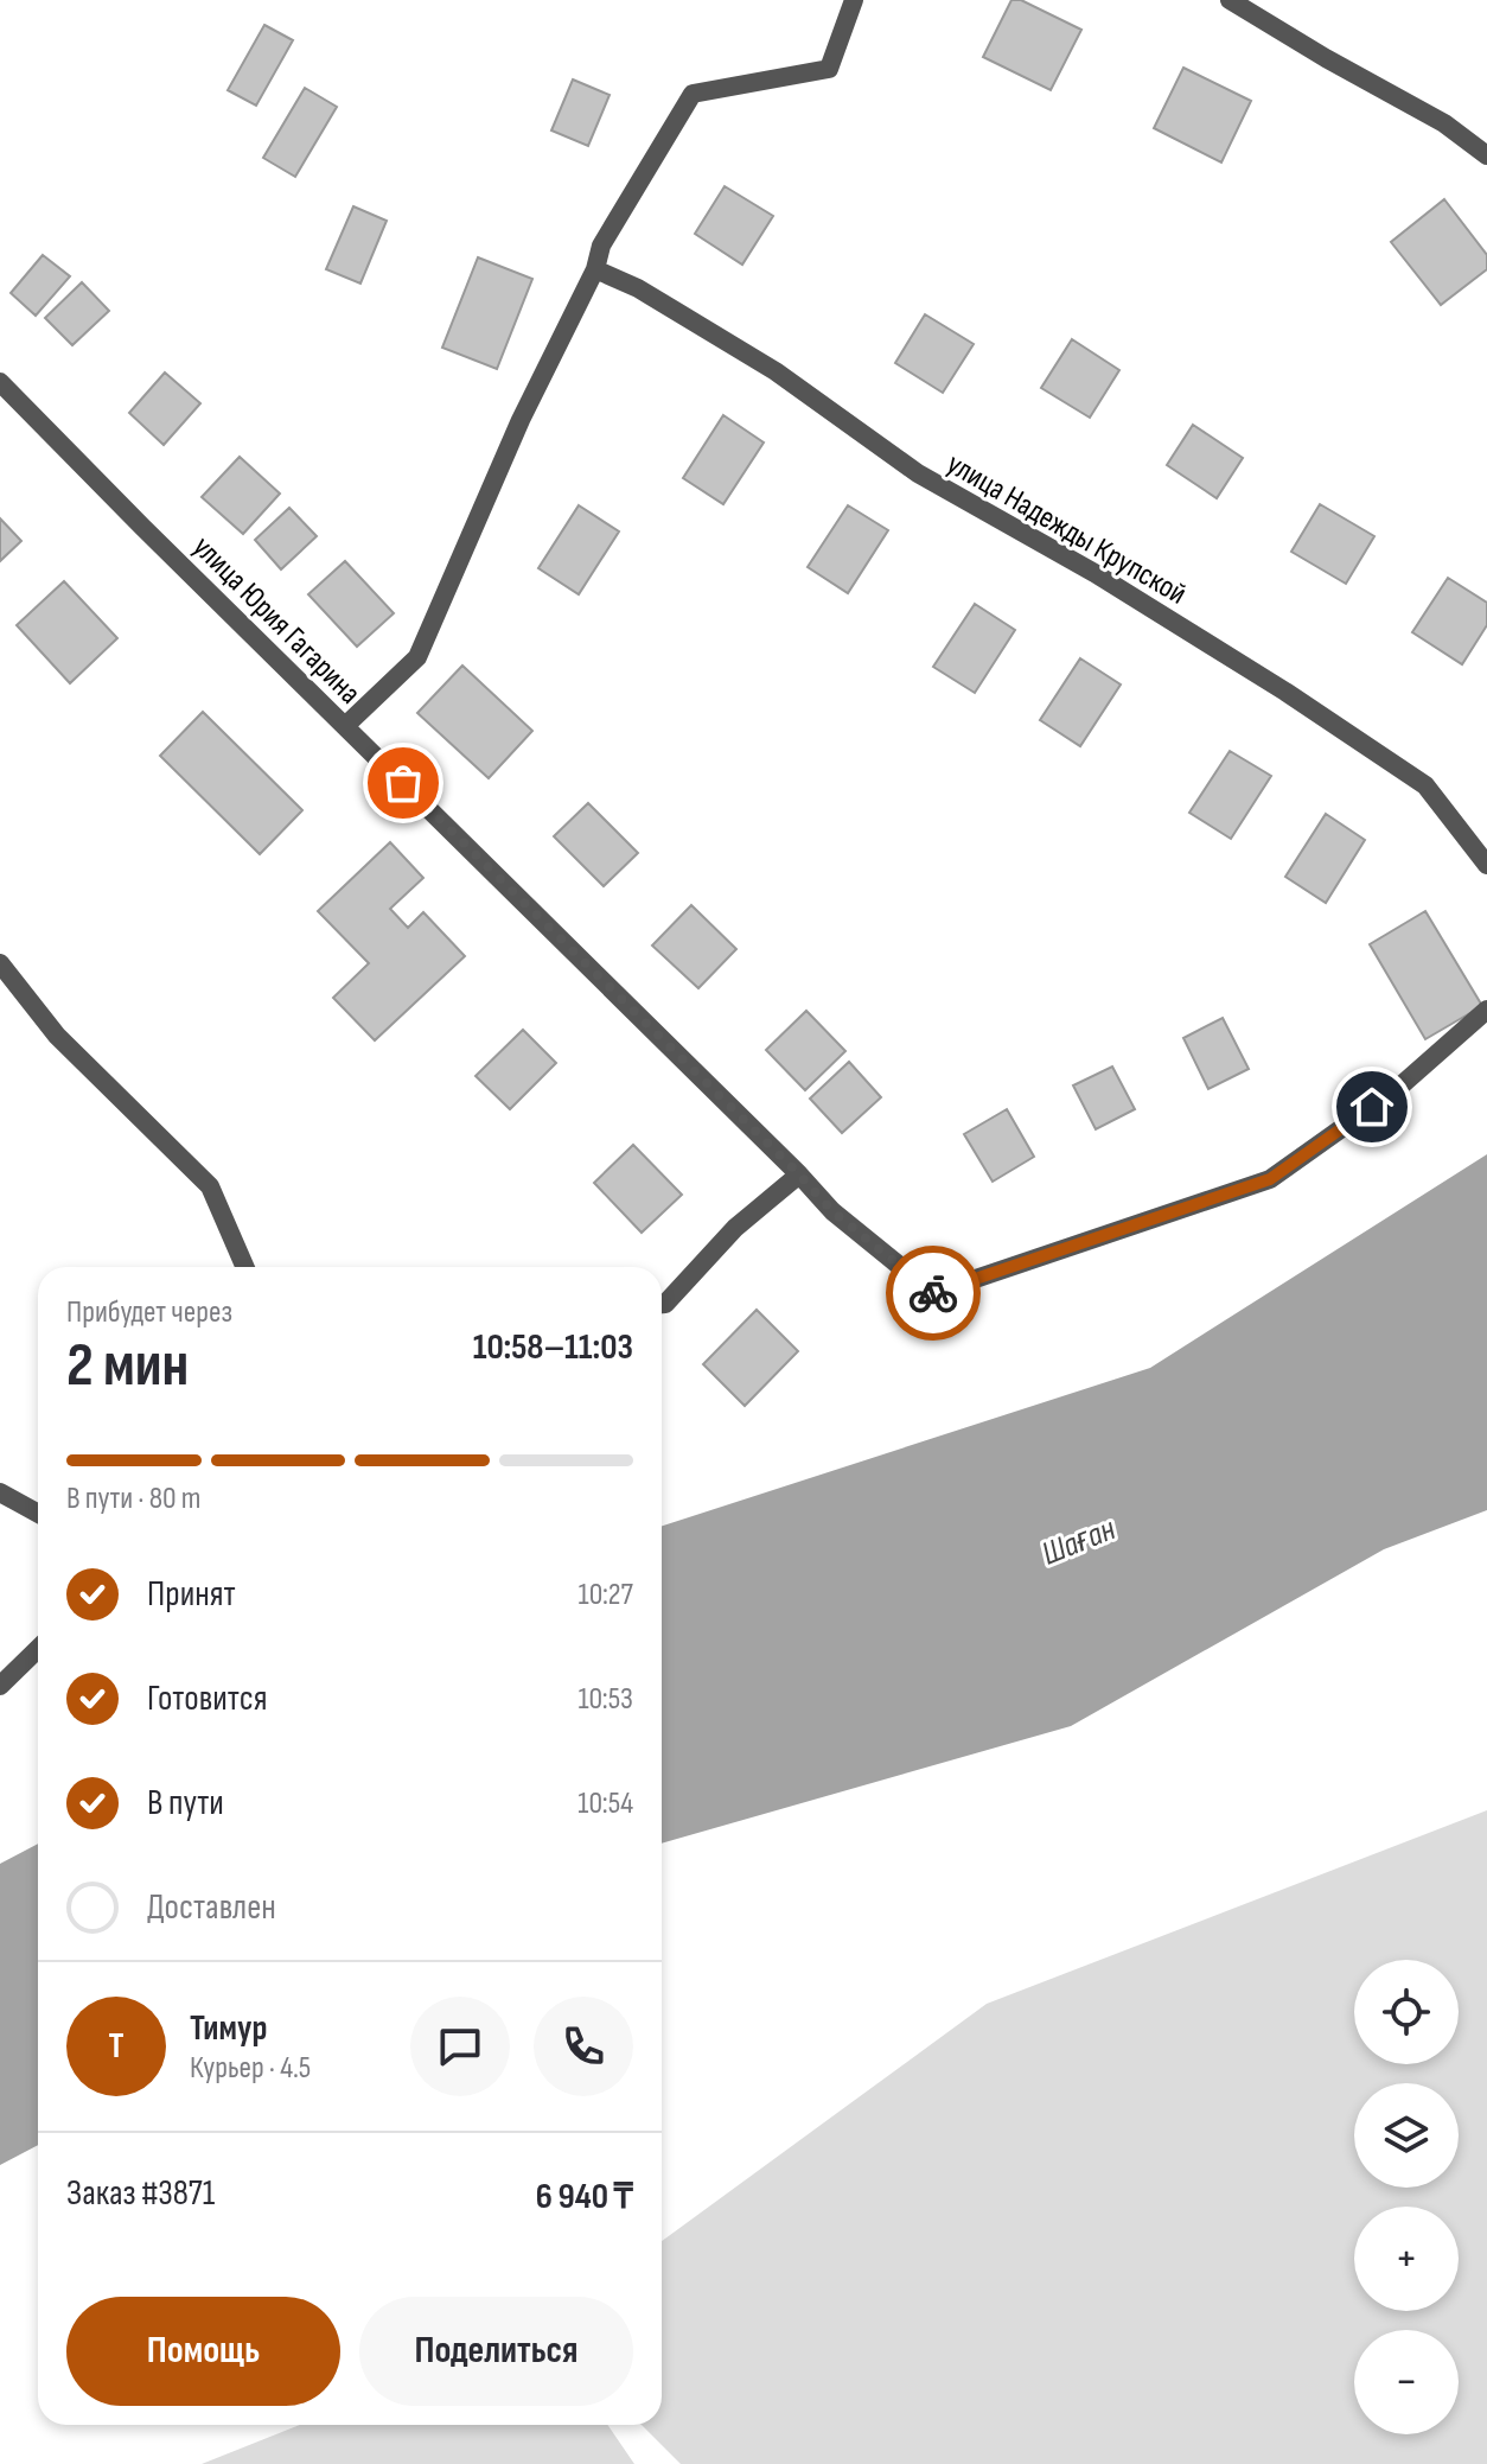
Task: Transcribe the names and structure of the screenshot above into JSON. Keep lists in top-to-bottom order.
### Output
{
  "streets": {
    "street": ["улица Надежды Крупской", "улица Юрия Гагарина"]
  },
  "water": ["Шаған"],
  "page": {
    "heading": ["2 мин", "Прибудет через", "10:58–11:03"],
    "panel": [
      "Тимур",
      "Курьер · 4.5",
      "Заказ #3871",
      "6 940 ₸"
    ],
    "bar": "В пути · 80 m",
    "list": [
      ["Принят", "10:27"],
      ["Готовится", "10:53"],
      ["В пути", "10:54"],
      "Доставлен"
    ],
    "map_buttons": ["+", "−"],
    "round": "Т",
    "buttons": ["Помощь", "Поделиться"]
  }
}
